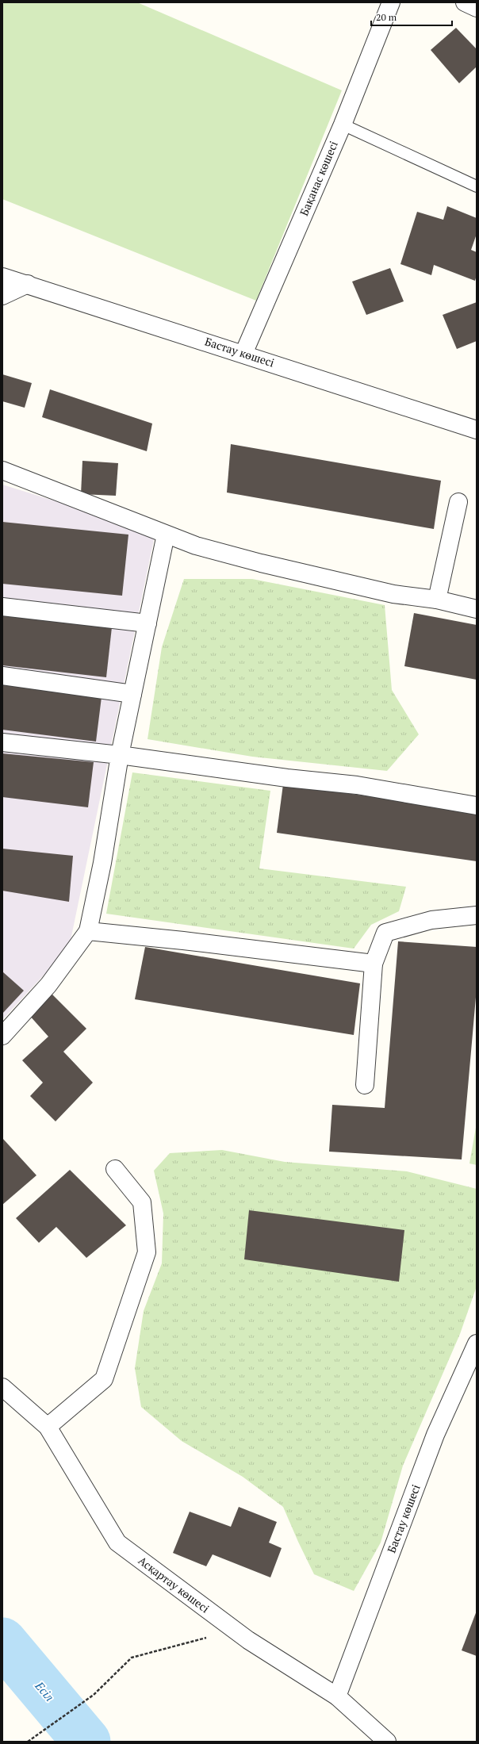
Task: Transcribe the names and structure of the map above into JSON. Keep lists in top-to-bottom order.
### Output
{
  "streets": {
    "street": ["Бақанас көшесі", "Бастау көшесі", "Асқартау көшесі"]
  },
  "crossings": [
    ["Бақанас көшесі", "Бастау көшесі"],
    ["Бастау көшесі", "Асқартау көшесі"]
  ],
  "water": ["Есіл"],
  "scale_bar": "20 m"
}
